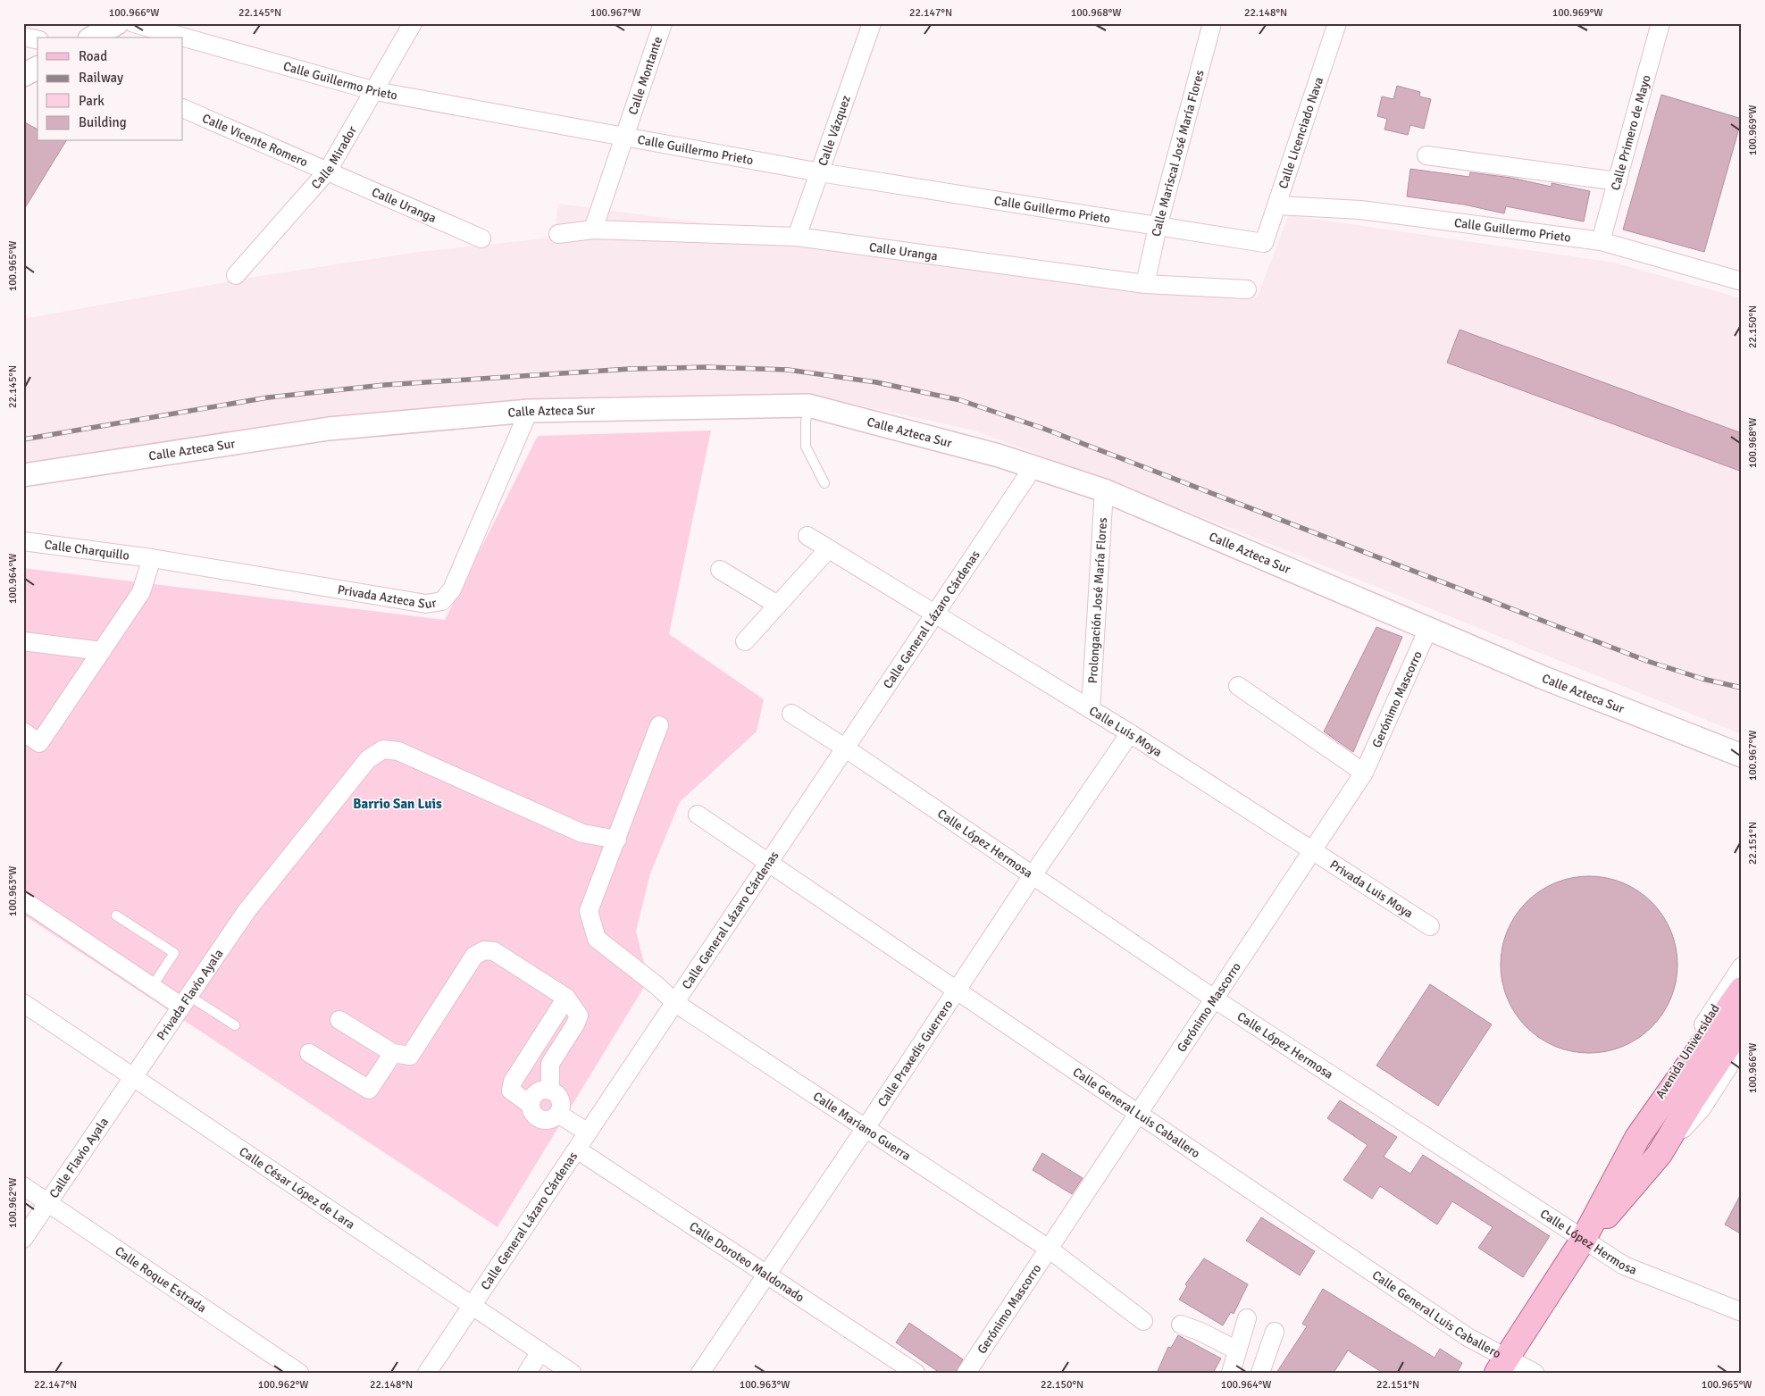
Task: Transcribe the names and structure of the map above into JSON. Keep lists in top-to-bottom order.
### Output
{
  "streets": {
    "main road": ["Avenida Universidad"],
    "street": [
      "Calle Montante",
      "Calle Guillermo Prieto",
      "Calle Vázquez",
      "Calle Licenciado Nava",
      "Calle Primero de Mayo",
      "Calle Vicente Romero",
      "Calle Mariscal José María Flores",
      "Calle Mirador",
      "Calle Uranga",
      "Calle Azteca Sur",
      "Calle Charquillo",
      "Privada Azteca Sur",
      "Prolongación José María Flores",
      "Calle General Lázaro Cárdenas",
      "Gerónimo Mascorro",
      "Calle Luis Moya",
      "Calle López Hermosa",
      "Privada Luis Moya",
      "Privada Flavio Ayala",
      "Calle Praxedis Guerrero",
      "Calle General Luis Caballero",
      "Calle Mariano Guerra",
      "Calle Flavio Ayala",
      "Calle César López de Lara",
      "Calle Doroteo Maldonado",
      "Calle Roque Estrada"
    ]
  },
  "crossings": [
    ["Calle Montante", "Calle Guillermo Prieto"],
    ["Calle Montante", "Calle Uranga"],
    ["Calle Guillermo Prieto", "Calle Vázquez"],
    ["Calle Guillermo Prieto", "Calle Licenciado Nava"],
    ["Calle Guillermo Prieto", "Calle Primero de Mayo"],
    ["Calle Guillermo Prieto", "Calle Mariscal José María Flores"],
    ["Calle Guillermo Prieto", "Calle Mirador"],
    ["Calle Vázquez", "Calle Uranga"],
    ["Calle Vicente Romero", "Calle Mirador"],
    ["Calle Vicente Romero", "Calle Uranga"],
    ["Calle Mariscal José María Flores", "Calle Uranga"],
    ["Calle Mirador", "Calle Uranga"],
    ["Calle Azteca Sur", "Privada Azteca Sur"],
    ["Calle Azteca Sur", "Prolongación José María Flores"],
    ["Calle Azteca Sur", "Calle General Lázaro Cárdenas"],
    ["Calle Azteca Sur", "Gerónimo Mascorro"],
    ["Calle Charquillo", "Privada Azteca Sur"],
    ["Prolongación José María Flores", "Calle Luis Moya"],
    ["Calle General Lázaro Cárdenas", "Calle Luis Moya"],
    ["Calle General Lázaro Cárdenas", "Calle López Hermosa"],
    ["Calle General Lázaro Cárdenas", "Calle General Luis Caballero"],
    ["Calle General Lázaro Cárdenas", "Calle Mariano Guerra"],
    ["Calle General Lázaro Cárdenas", "Calle César López de Lara"],
    ["Calle General Lázaro Cárdenas", "Calle Doroteo Maldonado"],
    ["Gerónimo Mascorro", "Calle Luis Moya"],
    ["Gerónimo Mascorro", "Calle López Hermosa"],
    ["Gerónimo Mascorro", "Privada Luis Moya"],
    ["Gerónimo Mascorro", "Calle General Luis Caballero"],
    ["Gerónimo Mascorro", "Calle Mariano Guerra"],
    ["Calle Luis Moya", "Privada Luis Moya"],
    ["Calle Luis Moya", "Calle Praxedis Guerrero"],
    ["Calle López Hermosa", "Avenida Universidad"],
    ["Calle López Hermosa", "Calle Praxedis Guerrero"],
    ["Privada Flavio Ayala", "Calle Mariano Guerra"],
    ["Privada Flavio Ayala", "Calle Flavio Ayala"],
    ["Privada Flavio Ayala", "Calle César López de Lara"],
    ["Avenida Universidad", "Calle General Luis Caballero"],
    ["Calle Praxedis Guerrero", "Calle General Luis Caballero"],
    ["Calle Praxedis Guerrero", "Calle Mariano Guerra"],
    ["Calle Praxedis Guerrero", "Calle Doroteo Maldonado"],
    ["Calle Flavio Ayala", "Calle César López de Lara"],
    ["Calle Flavio Ayala", "Calle Roque Estrada"]
  ],
  "districts": ["Barrio San Luis"],
  "legend": [
    "Road",
    "Railway",
    "Park",
    "Building"
  ],
  "coordinates": [
    "100.966°W",
    "22.145°N",
    "100.967°W",
    "22.147°N",
    "100.968°W",
    "22.148°N",
    "100.969°W",
    "100.965°W",
    "22.150°N",
    "100.964°W",
    "22.151°N",
    "100.963°W",
    "100.962°W"
  ]
}
